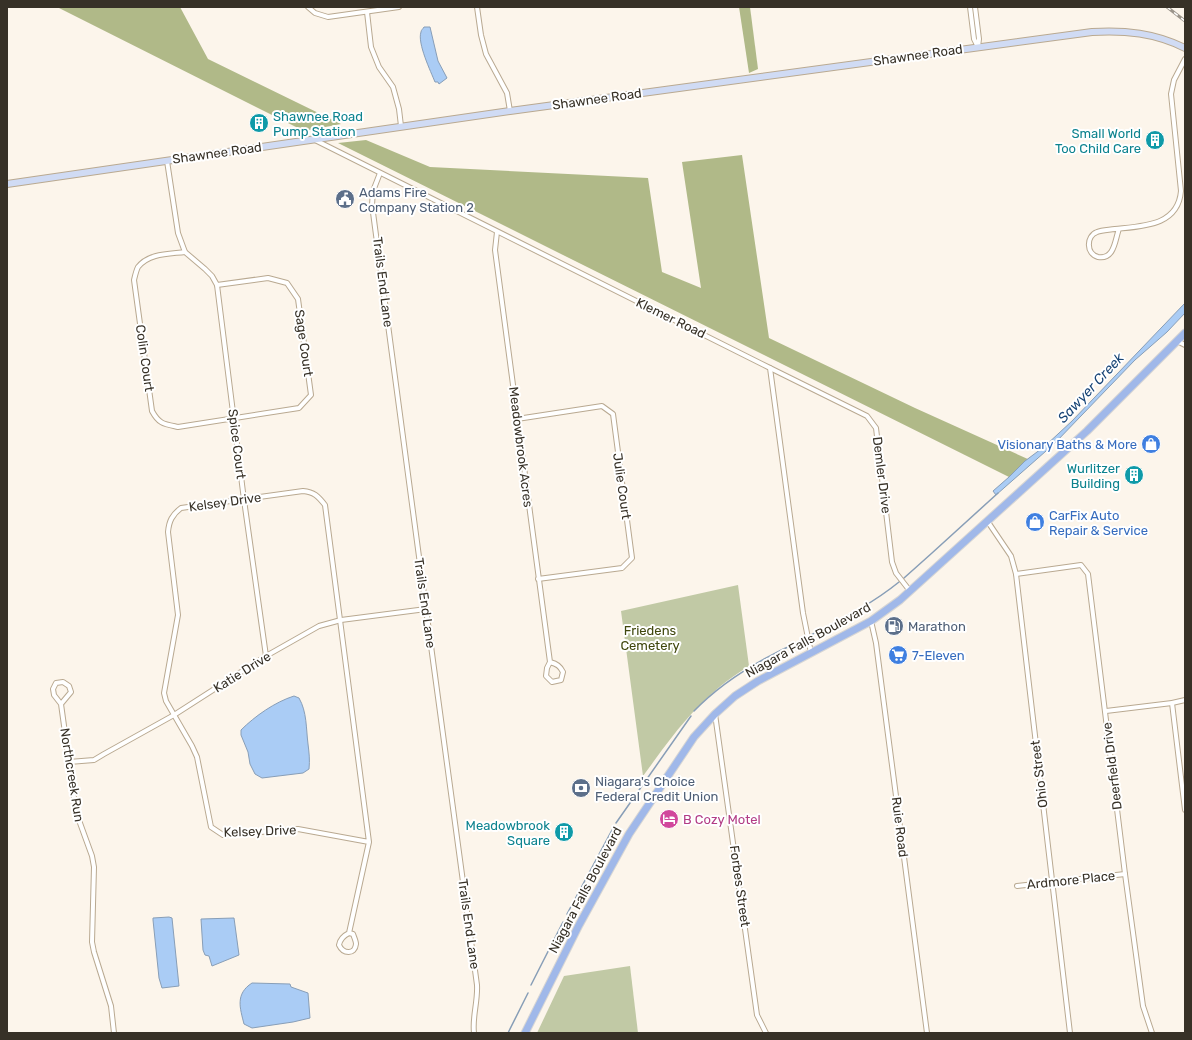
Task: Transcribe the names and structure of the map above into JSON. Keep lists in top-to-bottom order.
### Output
{
  "streets": {
    "main road": ["Shawnee Road", "Niagara Falls Boulevard"],
    "street": [
      "Trails End Lane",
      "Klemer Road",
      "Sage Court",
      "Colin Court",
      "Spice Court",
      "Meadowbrook Acres",
      "Demler Drive",
      "Julie Court",
      "Kelsey Drive",
      "Katie Drive",
      "Deerfield Drive",
      "Ohio Street",
      "Northcreek Run",
      "Ruie Road",
      "Ardmore Place",
      "Forbes Street"
    ]
  },
  "crossings": [
    ["Shawnee Road", "Klemer Road"],
    ["Trails End Lane", "Klemer Road"],
    ["Trails End Lane", "Katie Drive"],
    ["Klemer Road", "Meadowbrook Acres"],
    ["Klemer Road", "Demler Drive"],
    ["Sage Court", "Colin Court"],
    ["Sage Court", "Spice Court"],
    ["Colin Court", "Spice Court"],
    ["Spice Court", "Kelsey Drive"],
    ["Spice Court", "Katie Drive"],
    ["Meadowbrook Acres", "Julie Court"],
    ["Demler Drive", "Niagara Falls Boulevard"],
    ["Kelsey Drive", "Katie Drive"],
    ["Niagara Falls Boulevard", "Ohio Street"],
    ["Niagara Falls Boulevard", "Ruie Road"],
    ["Niagara Falls Boulevard", "Forbes Street"],
    ["Katie Drive", "Northcreek Run"],
    ["Deerfield Drive", "Ohio Street"],
    ["Deerfield Drive", "Ardmore Place"],
    ["Ohio Street", "Ardmore Place"]
  ],
  "water": ["Sawyer Creek"],
  "parks": ["Friedens Cemetery"],
  "places": {
    "building": [
      "Shawnee Road Pump Station",
      "Small World Too Child Care",
      "Wurlitzer Building",
      "Meadowbrook Square"
    ],
    "public building": ["Adams Fire Company Station 2"],
    "shop": ["Visionary Baths & More", "CarFix Auto Repair & Service"],
    "fuel station": ["Marathon"],
    "supermarket": ["7-Eleven"],
    "bank": ["Niagara's Choice Federal Credit Union"],
    "hotel": ["B Cozy Motel"]
  }
}
